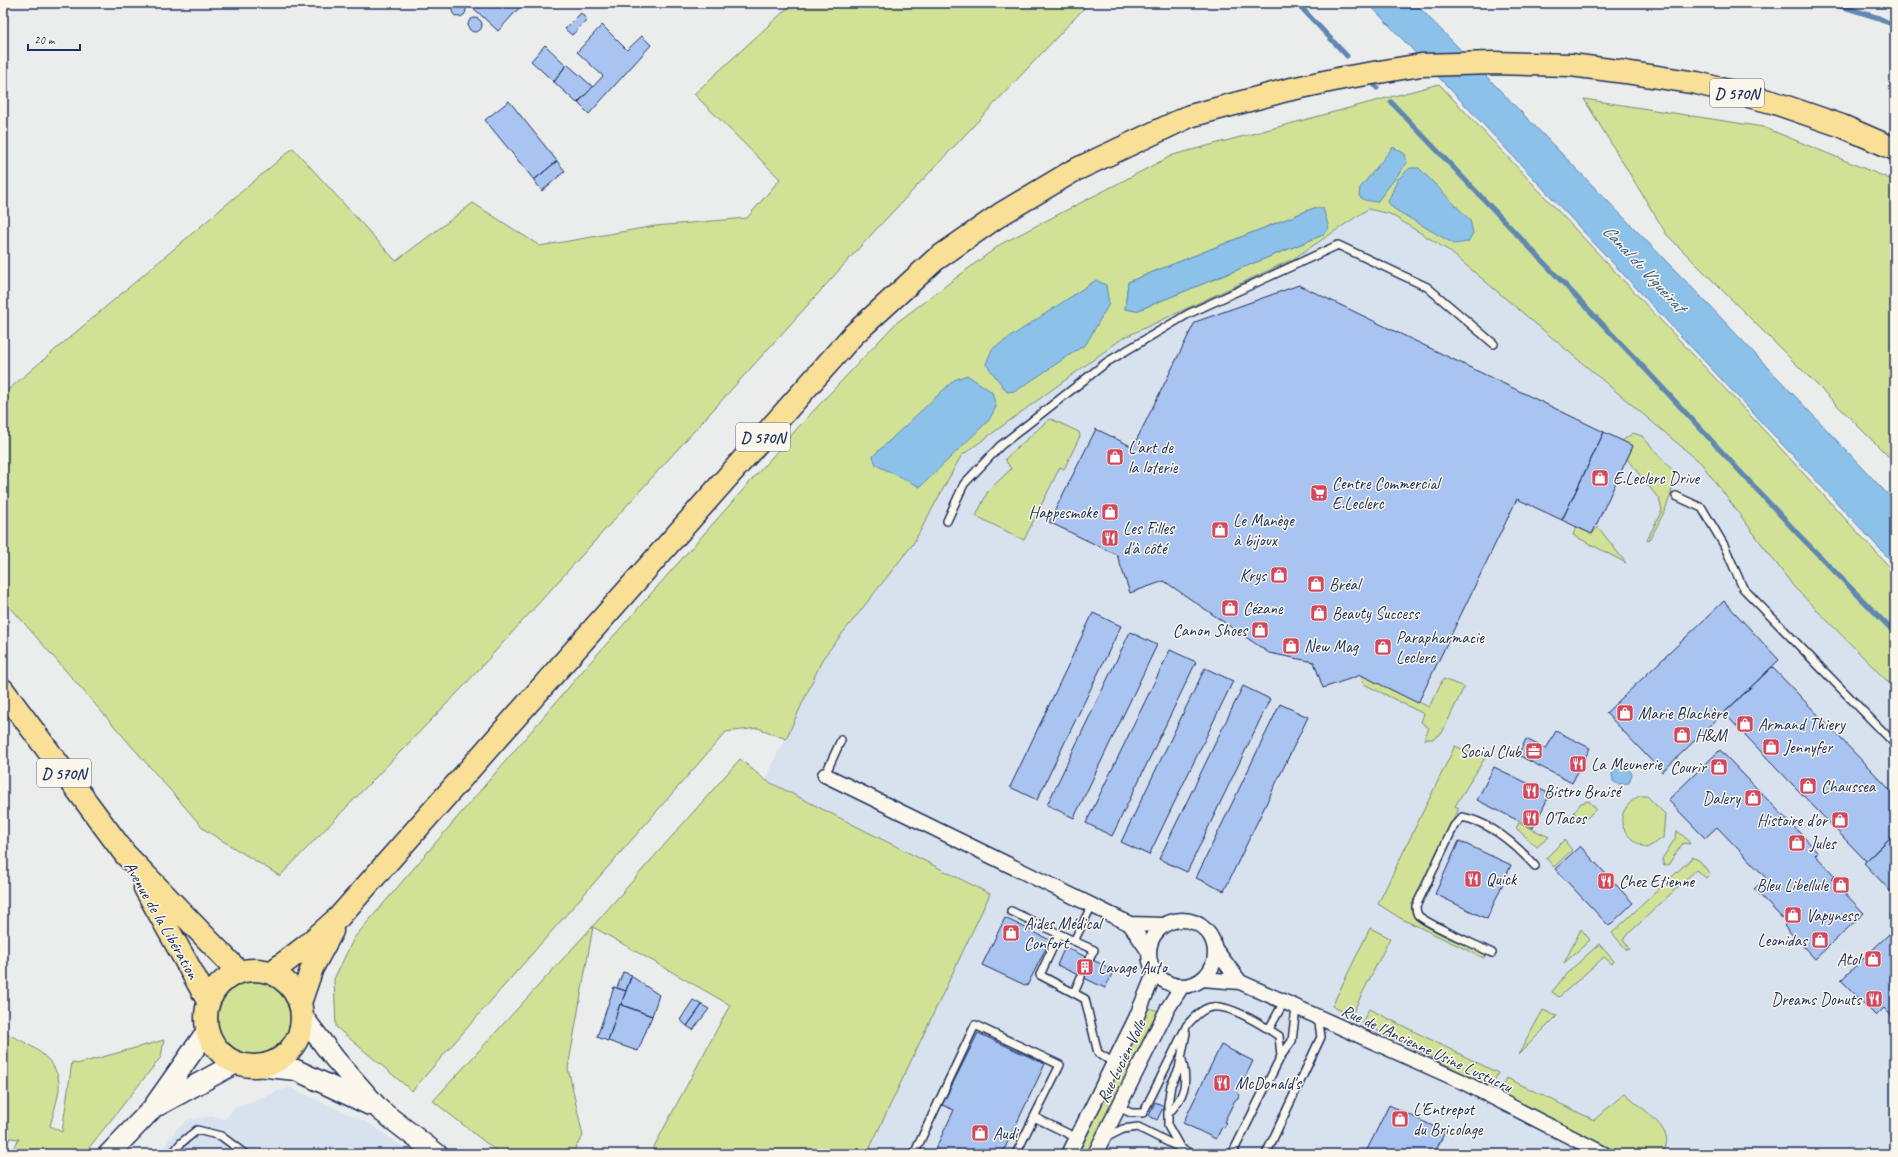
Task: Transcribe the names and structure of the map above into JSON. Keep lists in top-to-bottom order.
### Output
{
  "streets": {
    "main road": ["D 570N", "Avenue de la Libération"],
    "street": ["Rue de l'Ancienne Usine Lustucru", "Rue Lucien Volle"]
  },
  "crossings": [
    ["D 570N", "Avenue de la Libération"],
    ["Rue de l'Ancienne Usine Lustucru", "Rue Lucien Volle"]
  ],
  "water": ["Canal du Vigueirat"],
  "places": {
    "shop": [
      "L'art de la loterie",
      "E.Leclerc Drive",
      "Happesmoke",
      "Le Manège à bijoux",
      "Krys",
      "Bréal",
      "Cézane",
      "Beauty Success",
      "Canon Shoes",
      "New Mag",
      "Parapharmacie Leclerc",
      "Marie Blachère",
      "Armand Thiery",
      "H&M",
      "Jennyfer",
      "Courir",
      "Chaussea",
      "Dalery",
      "Histoire d'or",
      "Jules",
      "Bleu Libellule",
      "Vapyness",
      "Aides Médical Confort",
      "Leonidas",
      "Atol",
      "L'Entrepot du Bricolage",
      "Audi"
    ],
    "supermarket": ["Centre Commercial E.Leclerc"],
    "restaurant": [
      "Les Filles d'à côté",
      "La Meunerie",
      "Bistro Braisé",
      "O'Tacos",
      "Quick",
      "Chez Etienne",
      "Dreams Donuts",
      "McDonald's"
    ],
    "office": ["Social Club"],
    "building": ["Lavage Auto"]
  },
  "scale_bar": "20 m"
}
